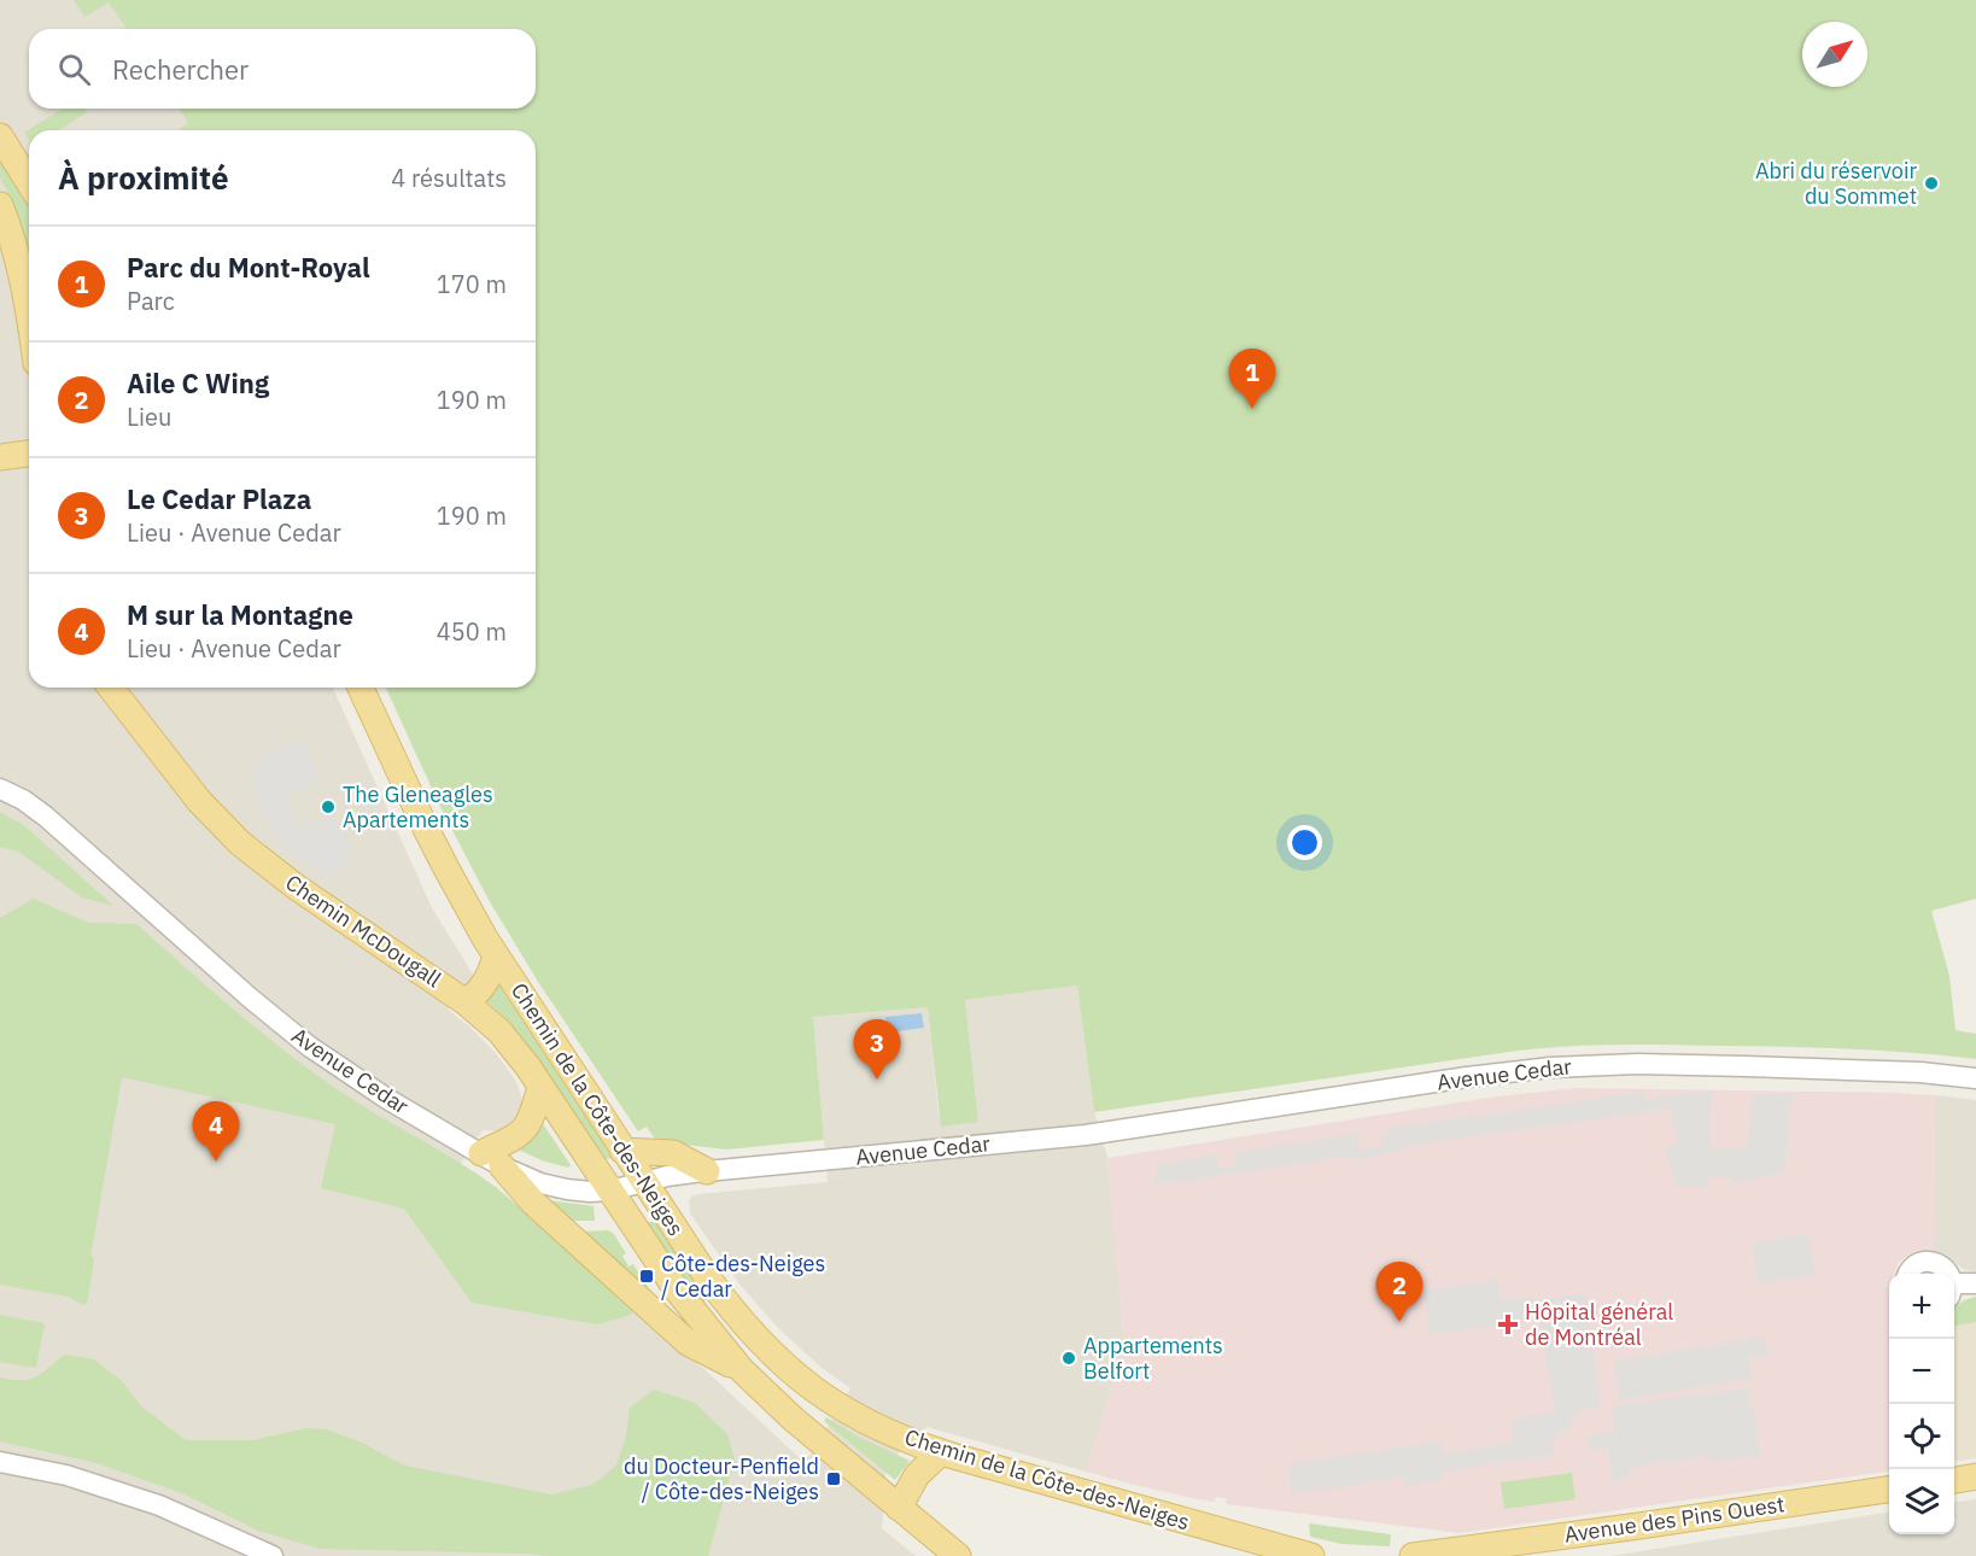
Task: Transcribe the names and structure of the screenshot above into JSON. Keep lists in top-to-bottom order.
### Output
{
  "streets": {
    "main road": ["Chemin McDougall", "Chemin de la Côte-des-Neiges", "Avenue des Pins Ouest"],
    "street": ["Avenue Cedar"]
  },
  "crossings": [
    ["Chemin McDougall", "Avenue Cedar"],
    ["Avenue Cedar", "Chemin de la Côte-des-Neiges"]
  ],
  "places": {
    "other": ["Abri du réservoir du Sommet", "The Gleneagles Apartements", "Appartements Belfort"],
    "transit": ["Côte-des-Neiges / Cedar", "du Docteur-Penfield / Côte-des-Neiges"],
    "health": ["Hôpital général de Montréal"]
  },
  "north": "top right",
  "page": {
    "search": "Rechercher",
    "heading": ["À proximité", "4 résultats"],
    "list": [
      {
        "mark": "1",
        "name": "Parc du Mont-Royal",
        "note": "Parc",
        "value": "170 m"
      },
      {
        "mark": "2",
        "name": "Aile C Wing",
        "note": "Lieu",
        "value": "190 m"
      },
      {
        "mark": "3",
        "name": "Le Cedar Plaza",
        "note": "Lieu · Avenue Cedar",
        "value": "190 m"
      },
      {
        "mark": "4",
        "name": "M sur la Montagne",
        "note": "Lieu · Avenue Cedar",
        "value": "450 m"
      }
    ],
    "pins": [
      "1",
      "3",
      "4",
      "2"
    ],
    "map_buttons": ["+", "−"]
  }
}
